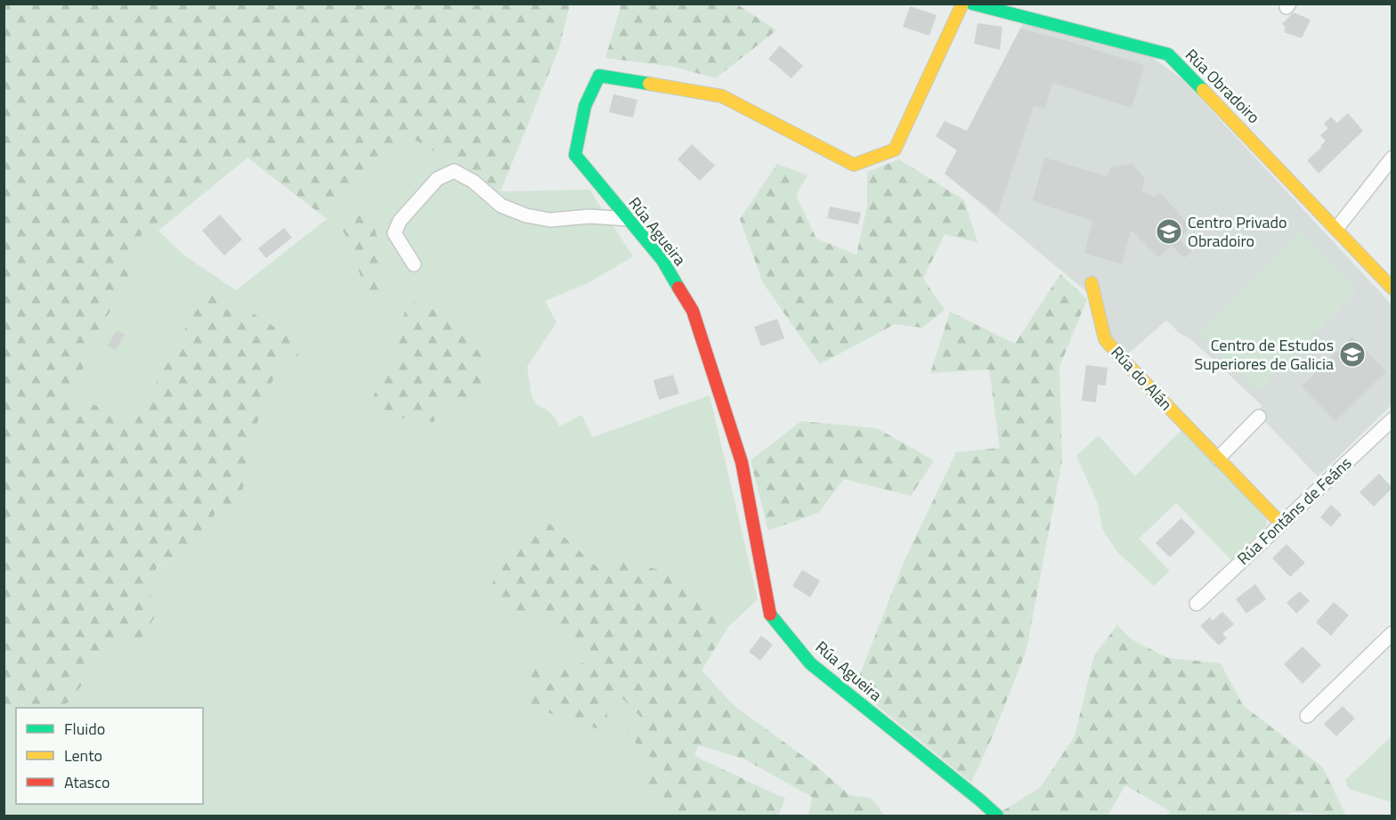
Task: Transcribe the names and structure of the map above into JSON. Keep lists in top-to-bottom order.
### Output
{
  "streets": {
    "street": [
      "Rúa Obradoiro",
      "Rúa Agueira",
      "Rúa do Alán",
      "Rúa Fontáns de Feáns"
    ]
  },
  "crossings": [
    ["Rúa do Alán", "Rúa Fontáns de Feáns"]
  ],
  "places": {
    "school or university": ["Centro Privado Obradoiro", "Centro de Estudos Superiores de Galicia"]
  },
  "legend": ["Fluido", "Lento", "Atasco"]
}
